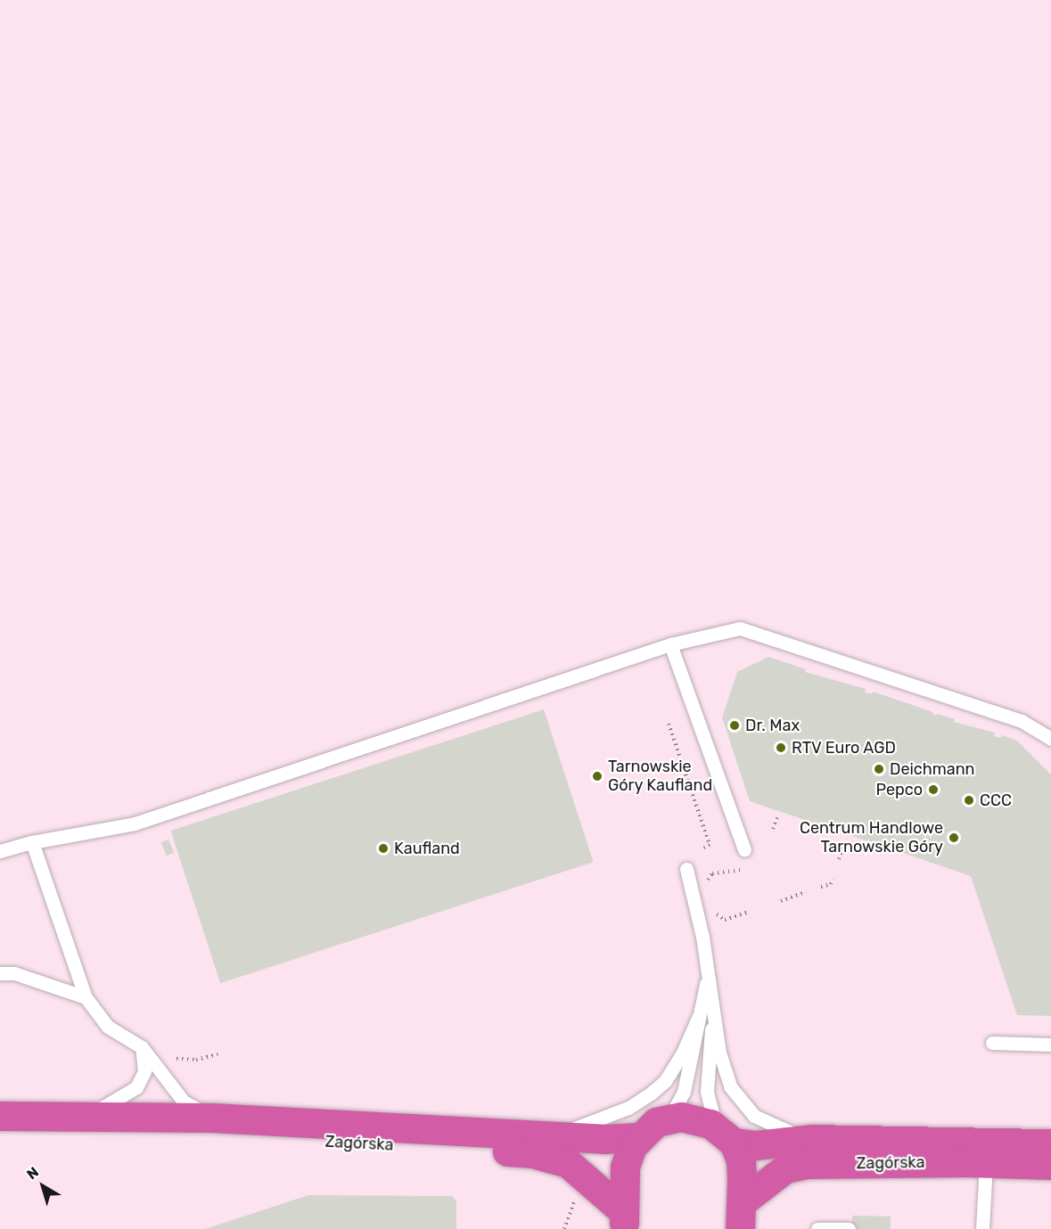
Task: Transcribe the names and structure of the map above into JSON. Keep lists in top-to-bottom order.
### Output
{
  "streets": {
    "highway": ["Zagórska"]
  },
  "places": [
    "Dr. Max",
    "RTV Euro AGD",
    "Deichmann",
    "Tarnowskie Góry Kaufland",
    "Pepco",
    "CCC",
    "Centrum Handlowe Tarnowskie Góry",
    "Kaufland"
  ],
  "north": "top left"
}
